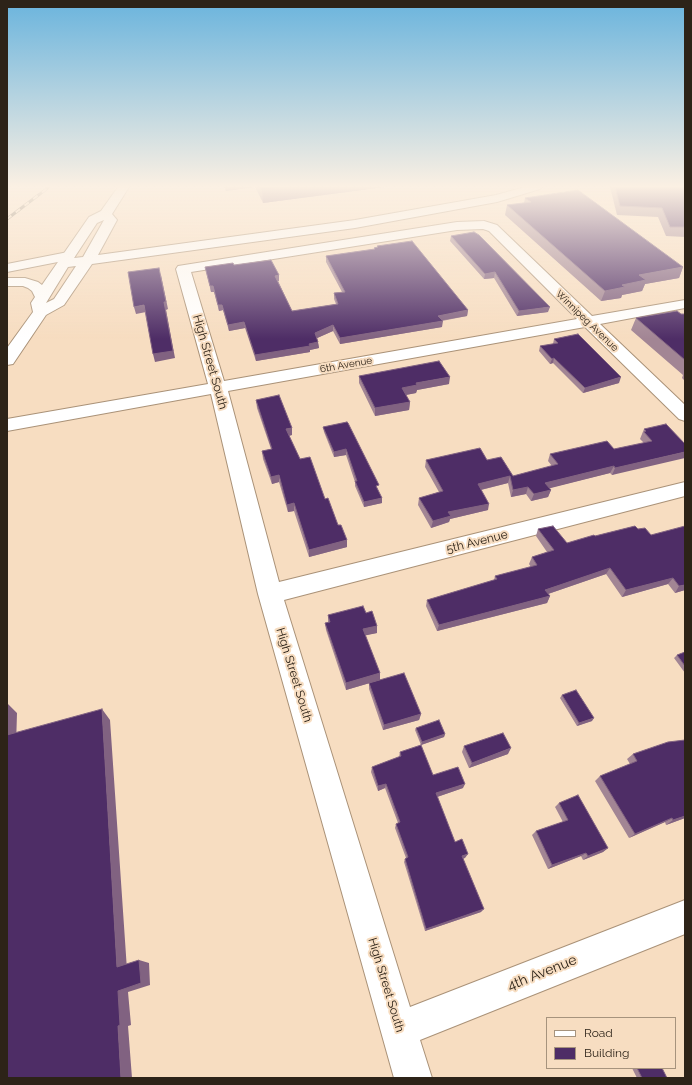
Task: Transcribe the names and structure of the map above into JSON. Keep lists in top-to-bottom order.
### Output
{
  "streets": {
    "street": [
      "Winnipeg Avenue",
      "High Street South",
      "6th Avenue",
      "5th Avenue",
      "4th Avenue"
    ]
  },
  "crossings": [
    ["Winnipeg Avenue", "6th Avenue"],
    ["High Street South", "6th Avenue"],
    ["High Street South", "5th Avenue"],
    ["High Street South", "4th Avenue"]
  ],
  "legend": ["Road", "Building"]
}
